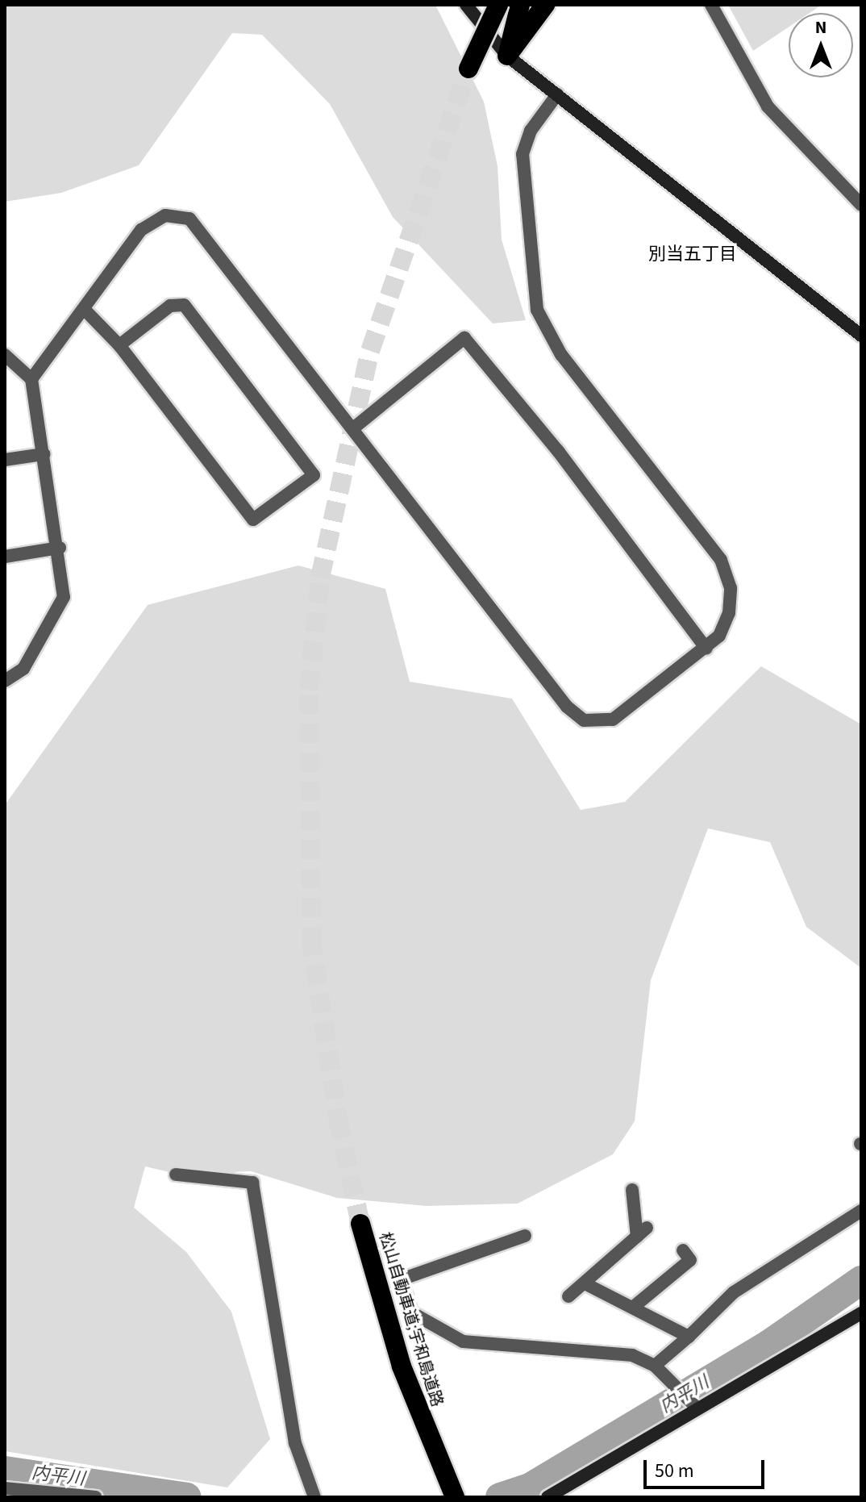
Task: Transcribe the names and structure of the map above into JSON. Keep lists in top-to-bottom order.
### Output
{
  "streets": {
    "highway": ["松山自動車道;宇和島道路"]
  },
  "districts": ["別当五丁目"],
  "water": ["内平川"],
  "scale_bar": "50 m",
  "north": "top"
}
